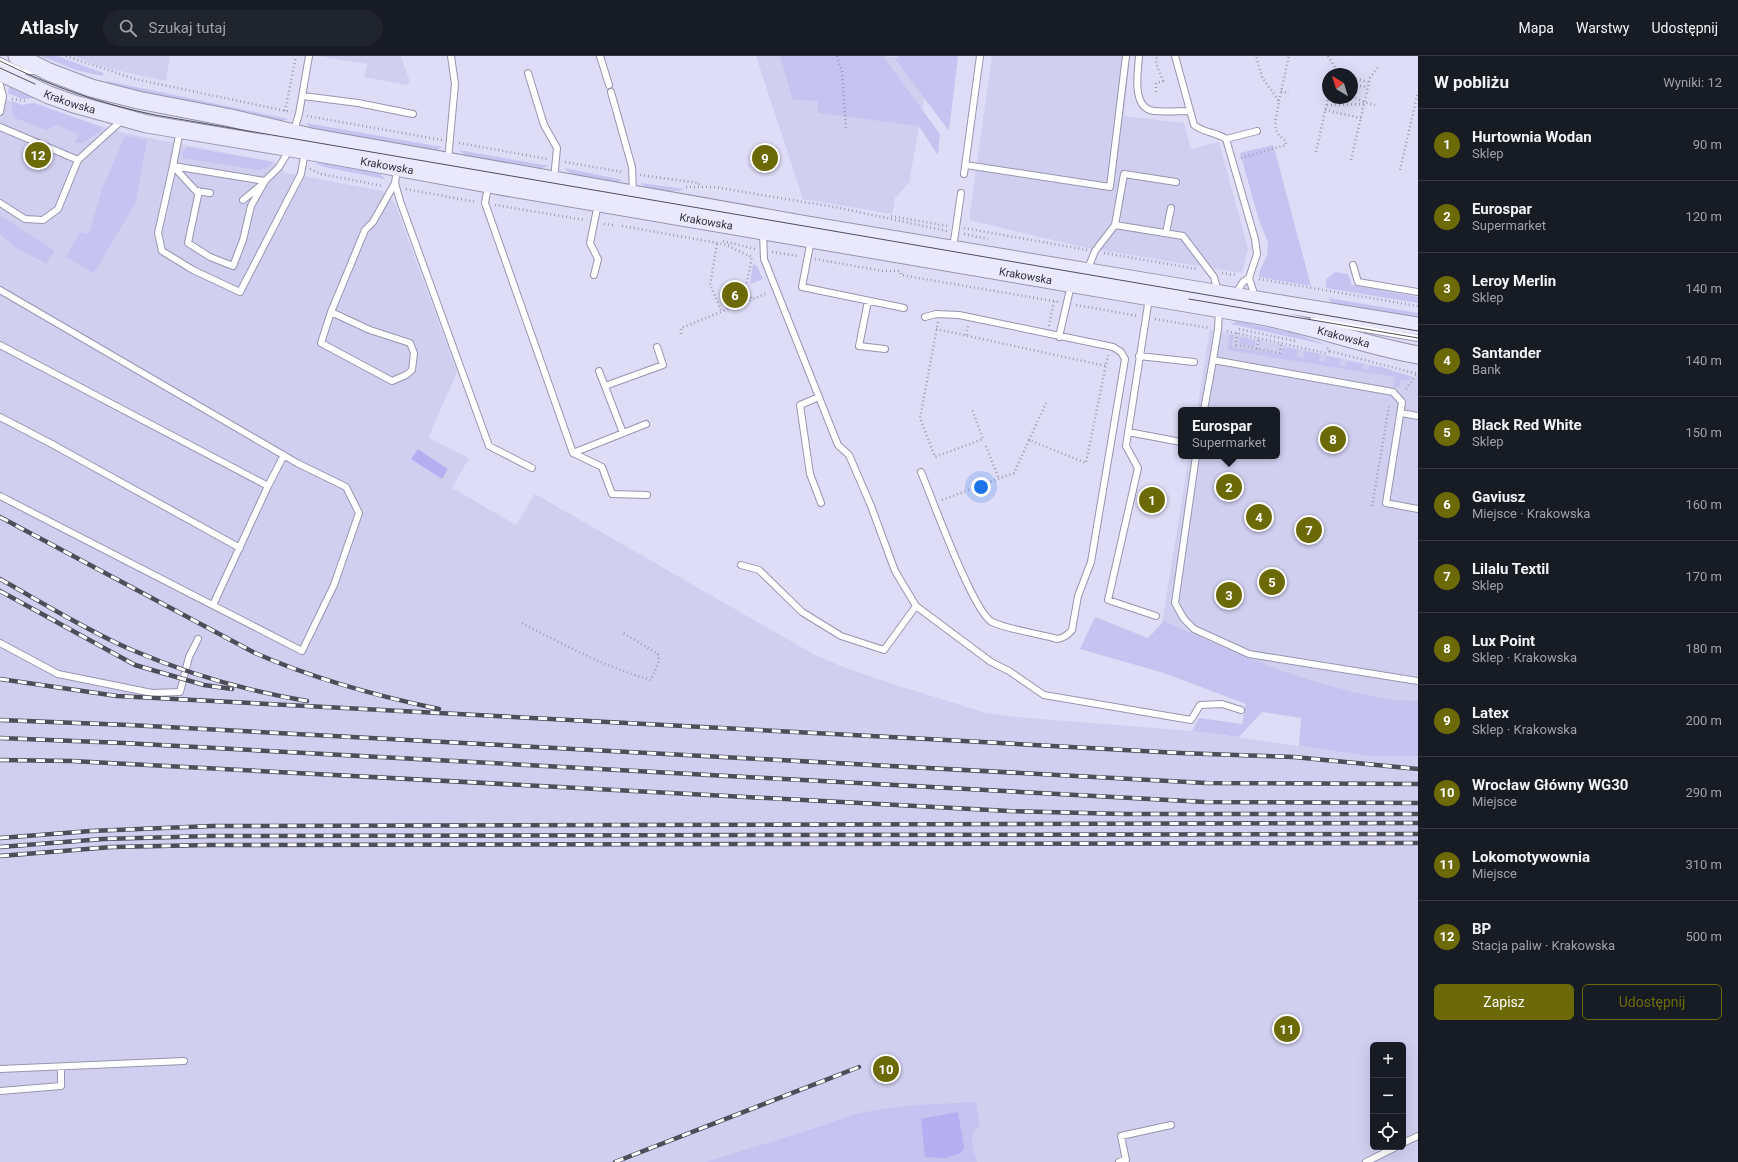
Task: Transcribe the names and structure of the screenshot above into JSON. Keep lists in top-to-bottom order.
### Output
{
  "streets": {
    "main road": ["Krakowska"]
  },
  "north": "top left",
  "page": {
    "header": "Atlasly",
    "search": "Szukaj tutaj",
    "nav": ["Mapa", "Warstwy", "Udostępnij"],
    "heading": ["W pobliżu", "Wyniki: 12"],
    "list": [
      {
        "mark": "1",
        "name": "Hurtownia Wodan",
        "note": "Sklep",
        "value": "90 m"
      },
      {
        "mark": "2",
        "name": "Eurospar",
        "note": "Supermarket",
        "value": "120 m"
      },
      {
        "mark": "3",
        "name": "Leroy Merlin",
        "note": "Sklep",
        "value": "140 m"
      },
      {
        "mark": "4",
        "name": "Santander",
        "note": "Bank",
        "value": "140 m"
      },
      {
        "mark": "5",
        "name": "Black Red White",
        "note": "Sklep",
        "value": "150 m"
      },
      {
        "mark": "6",
        "name": "Gaviusz",
        "note": "Miejsce · Krakowska",
        "value": "160 m"
      },
      {
        "mark": "7",
        "name": "Lilalu Textil",
        "note": "Sklep",
        "value": "170 m"
      },
      {
        "mark": "8",
        "name": "Lux Point",
        "note": "Sklep · Krakowska",
        "value": "180 m"
      },
      {
        "mark": "9",
        "name": "Latex",
        "note": "Sklep · Krakowska",
        "value": "200 m"
      },
      {
        "mark": "10",
        "name": "Wrocław Główny WG30",
        "note": "Miejsce",
        "value": "290 m"
      },
      {
        "mark": "11",
        "name": "Lokomotywownia",
        "note": "Miejsce",
        "value": "310 m"
      },
      {
        "mark": "12",
        "name": "BP",
        "note": "Stacja paliw · Krakowska",
        "value": "500 m"
      }
    ],
    "pins": [
      "12",
      "9",
      "6",
      "8",
      "2",
      "1",
      "4",
      "7",
      "5",
      "3",
      "11",
      "10"
    ],
    "popup": ["Eurospar", "Supermarket"],
    "buttons": ["Zapisz", "Udostępnij"],
    "map_buttons": ["+", "−"]
  }
}
